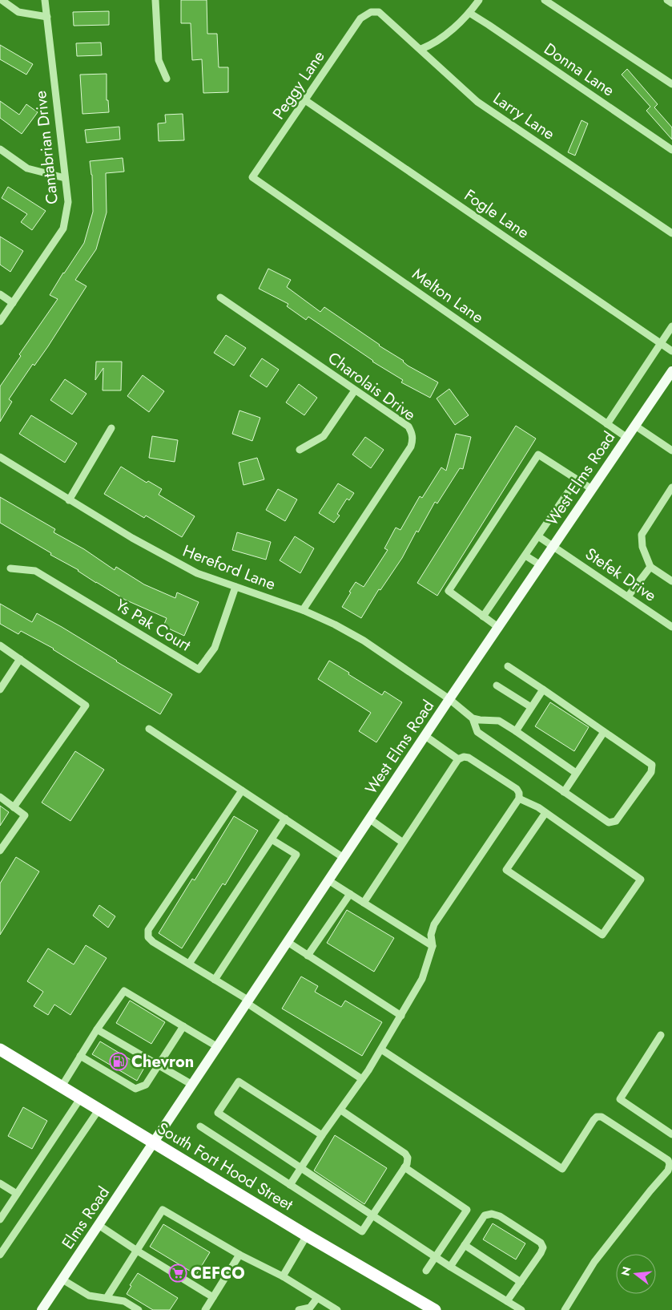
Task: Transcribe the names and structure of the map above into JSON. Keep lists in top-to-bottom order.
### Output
{
  "streets": {
    "highway": ["South Fort Hood Street"],
    "main road": ["West Elms Road", "Elms Road"],
    "street": [
      "Donna Lane",
      "Peggy Lane",
      "Larry Lane",
      "Cantabrian Drive",
      "Fogle Lane",
      "Melton Lane",
      "Charolais Drive",
      "Hereford Lane",
      "Stefek Drive",
      "Ys Pak Court"
    ]
  },
  "crossings": [
    ["Peggy Lane", "Larry Lane"],
    ["Peggy Lane", "Fogle Lane"],
    ["Peggy Lane", "Melton Lane"],
    ["Melton Lane", "West Elms Road"],
    ["Charolais Drive", "Hereford Lane"],
    ["West Elms Road", "Hereford Lane"],
    ["West Elms Road", "Stefek Drive"],
    ["West Elms Road", "South Fort Hood Street"],
    ["West Elms Road", "Elms Road"],
    ["Hereford Lane", "Ys Pak Court"],
    ["South Fort Hood Street", "Elms Road"]
  ],
  "places": {
    "fuel station": ["Chevron"],
    "supermarket": ["CEFCO"]
  },
  "north": "left"
}
